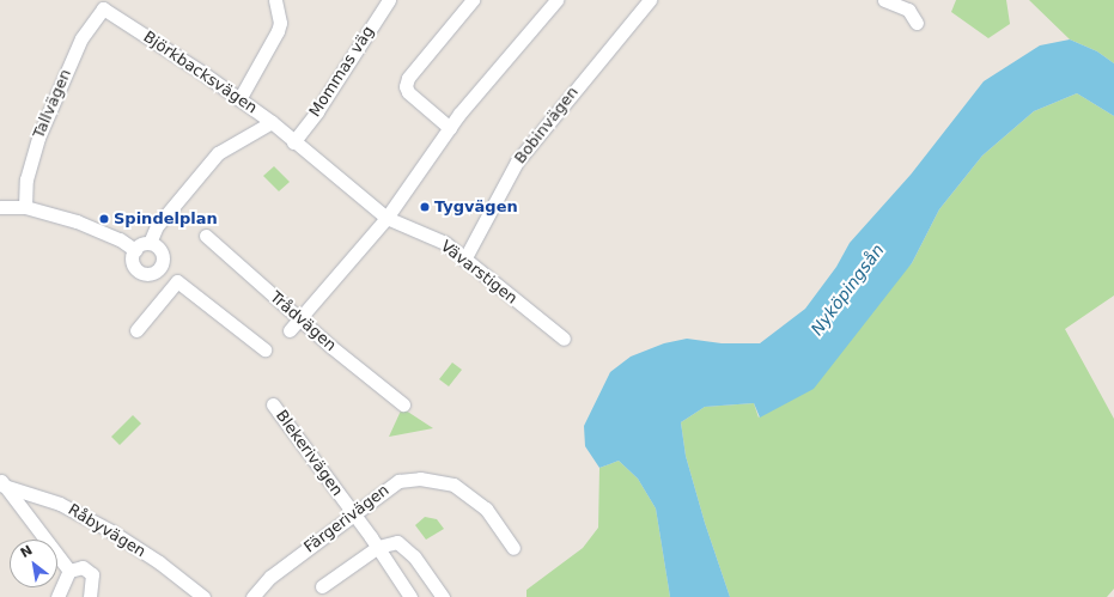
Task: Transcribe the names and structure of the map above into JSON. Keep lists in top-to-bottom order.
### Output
{
  "streets": {
    "street": [
      "Mommas väg",
      "Björkbacksvägen",
      "Tallvägen",
      "Bobinvägen",
      "Vävarstigen",
      "Trådvägen",
      "Blekerivägen",
      "Färgerivägen",
      "Råbyvägen"
    ]
  },
  "crossings": [
    ["Mommas väg", "Björkbacksvägen"],
    ["Björkbacksvägen", "Tallvägen"],
    ["Bobinvägen", "Vävarstigen"],
    ["Blekerivägen", "Färgerivägen"]
  ],
  "water": ["Nyköpingsån"],
  "places": ["Tygvägen", "Spindelplan"],
  "north": "top left"
}
